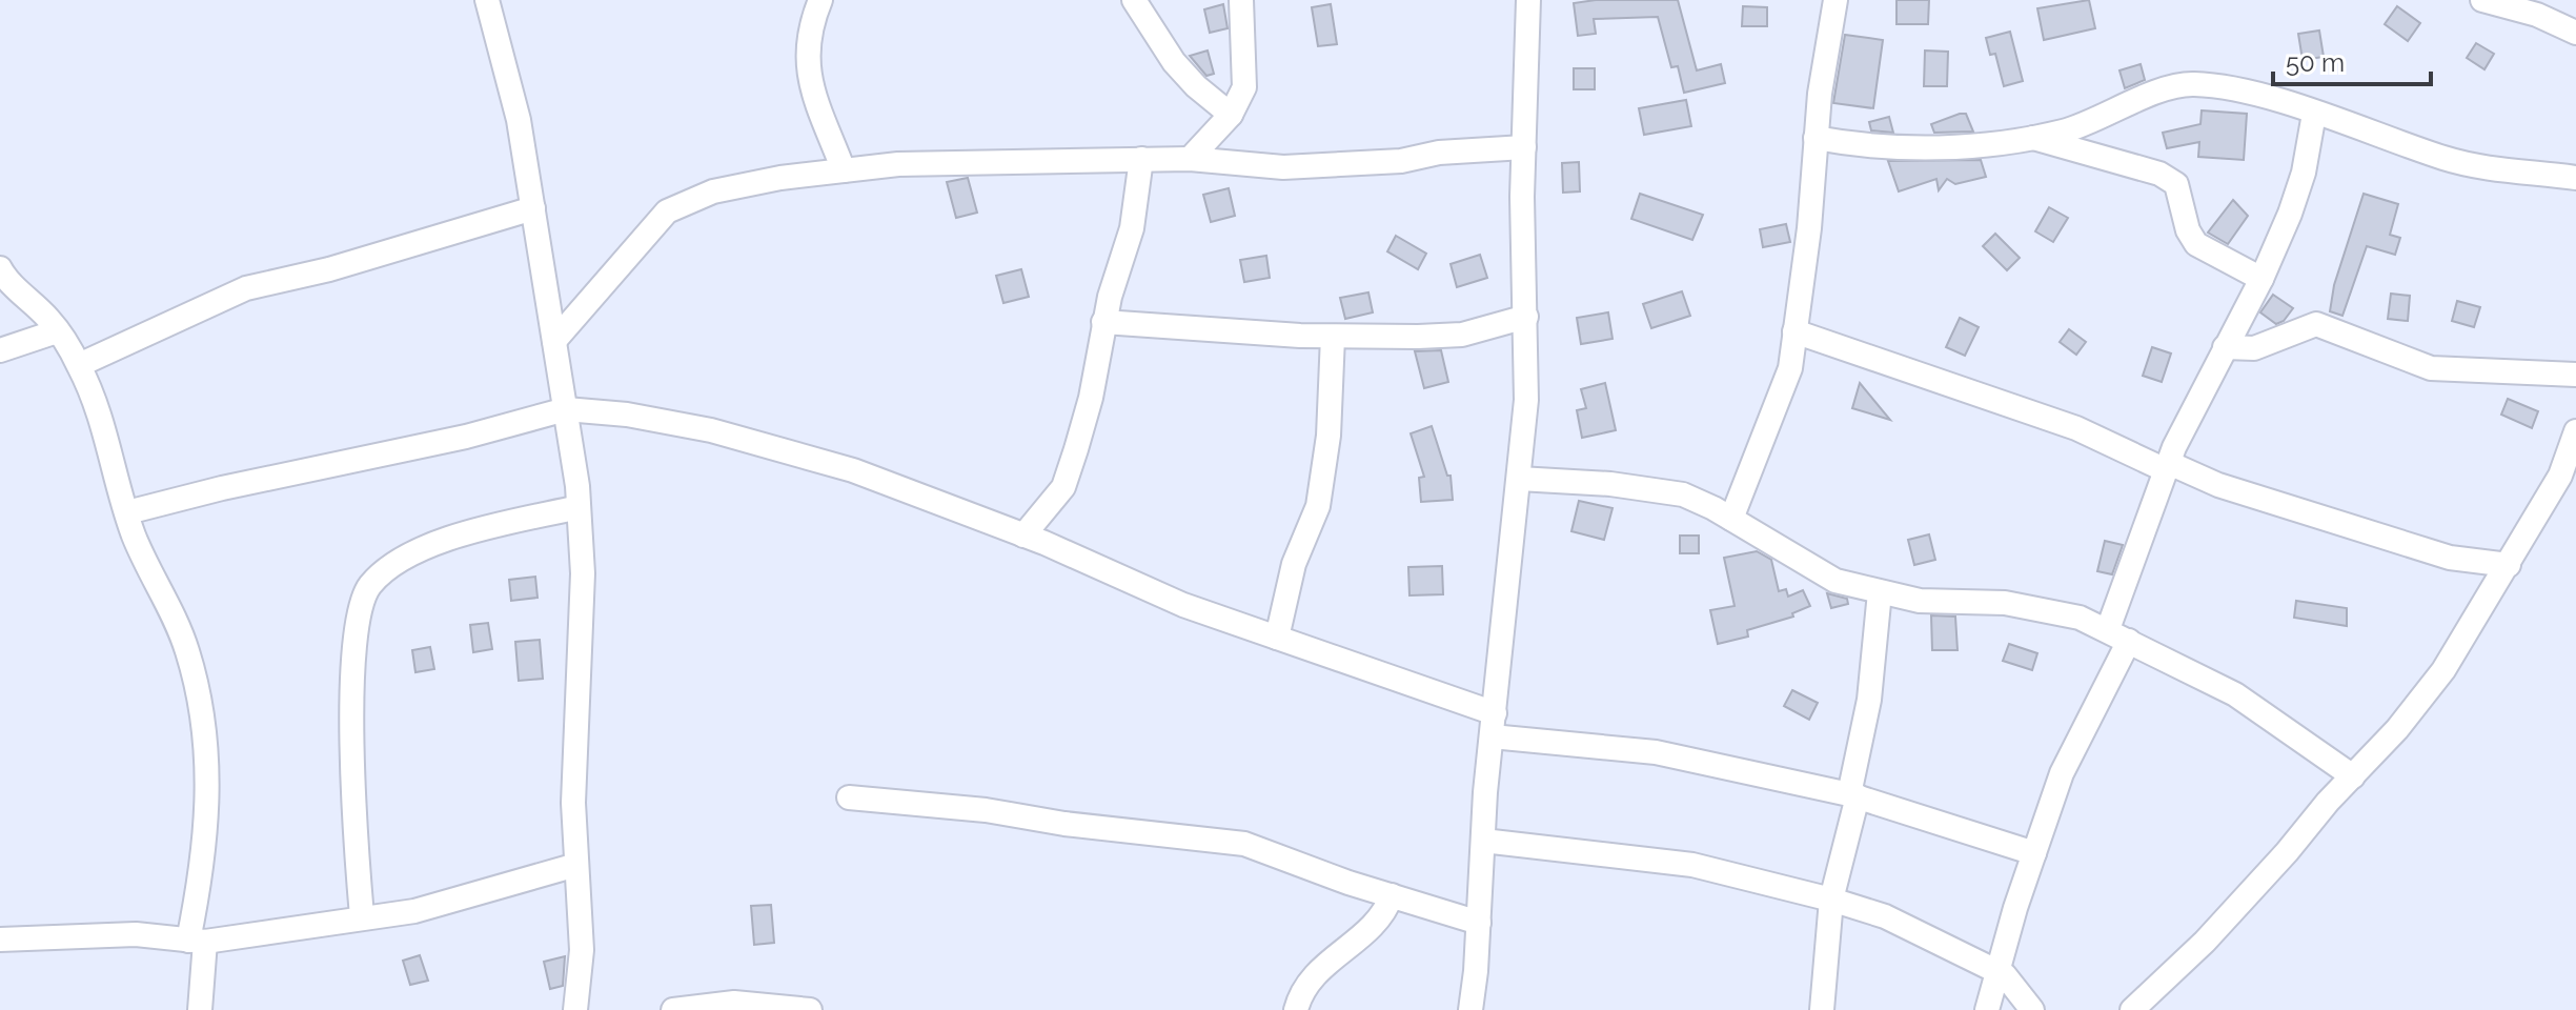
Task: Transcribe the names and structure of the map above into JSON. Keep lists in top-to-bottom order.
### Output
{
  "scale_bar": "50 m"
}
